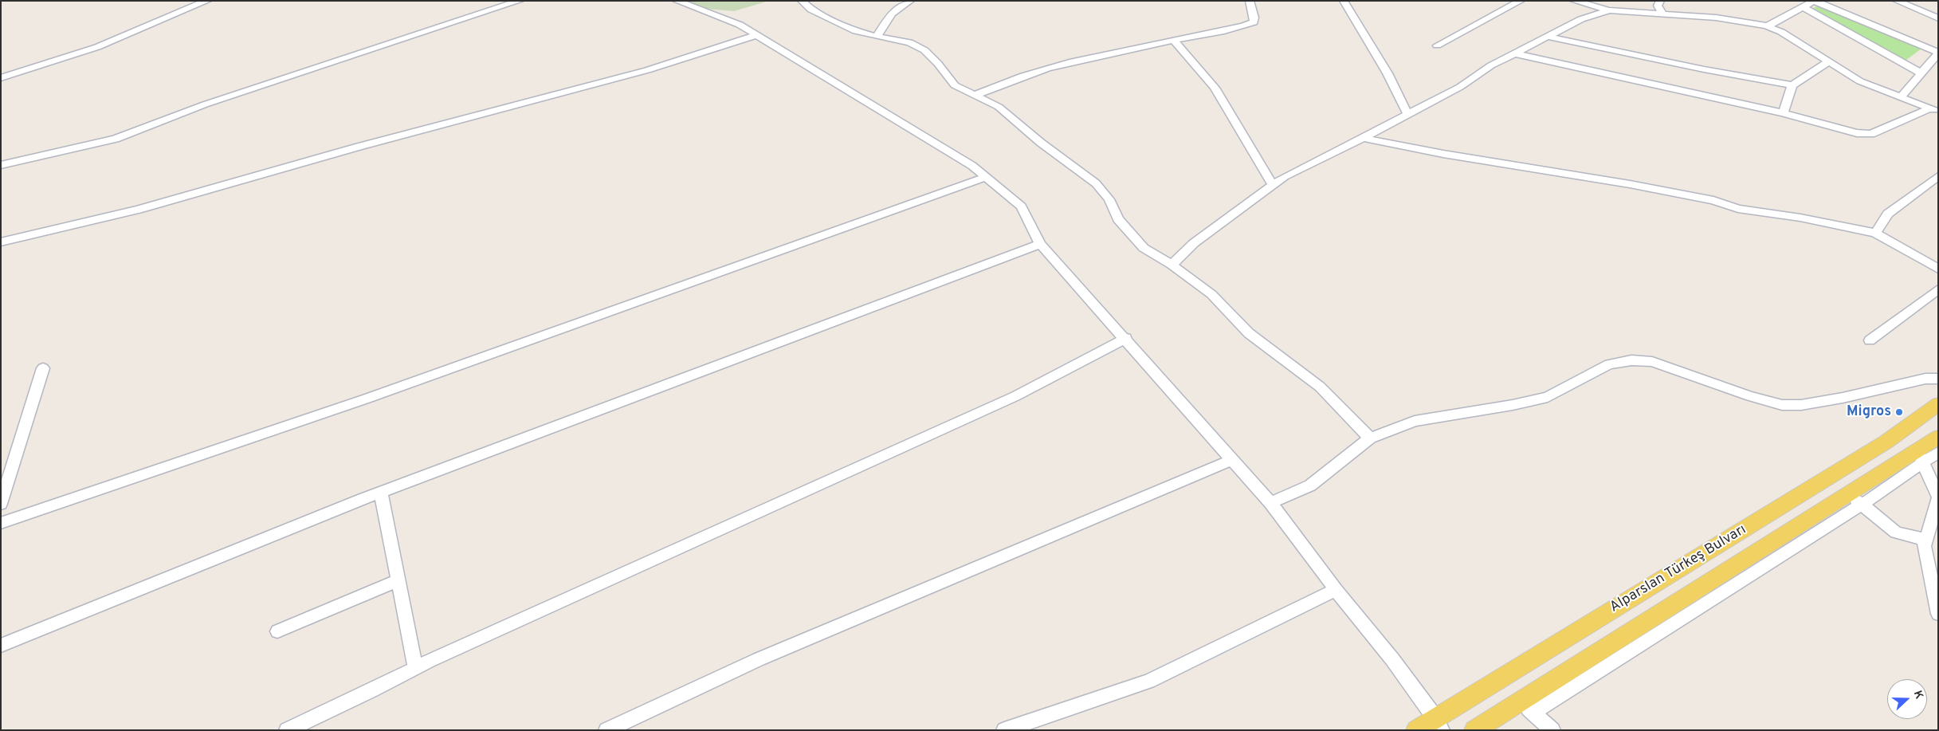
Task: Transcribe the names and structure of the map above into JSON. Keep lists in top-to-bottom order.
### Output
{
  "streets": {
    "main road": ["Alparslan Türkeş Bulvarı"]
  },
  "places": ["Migros"],
  "north": "right"
}
